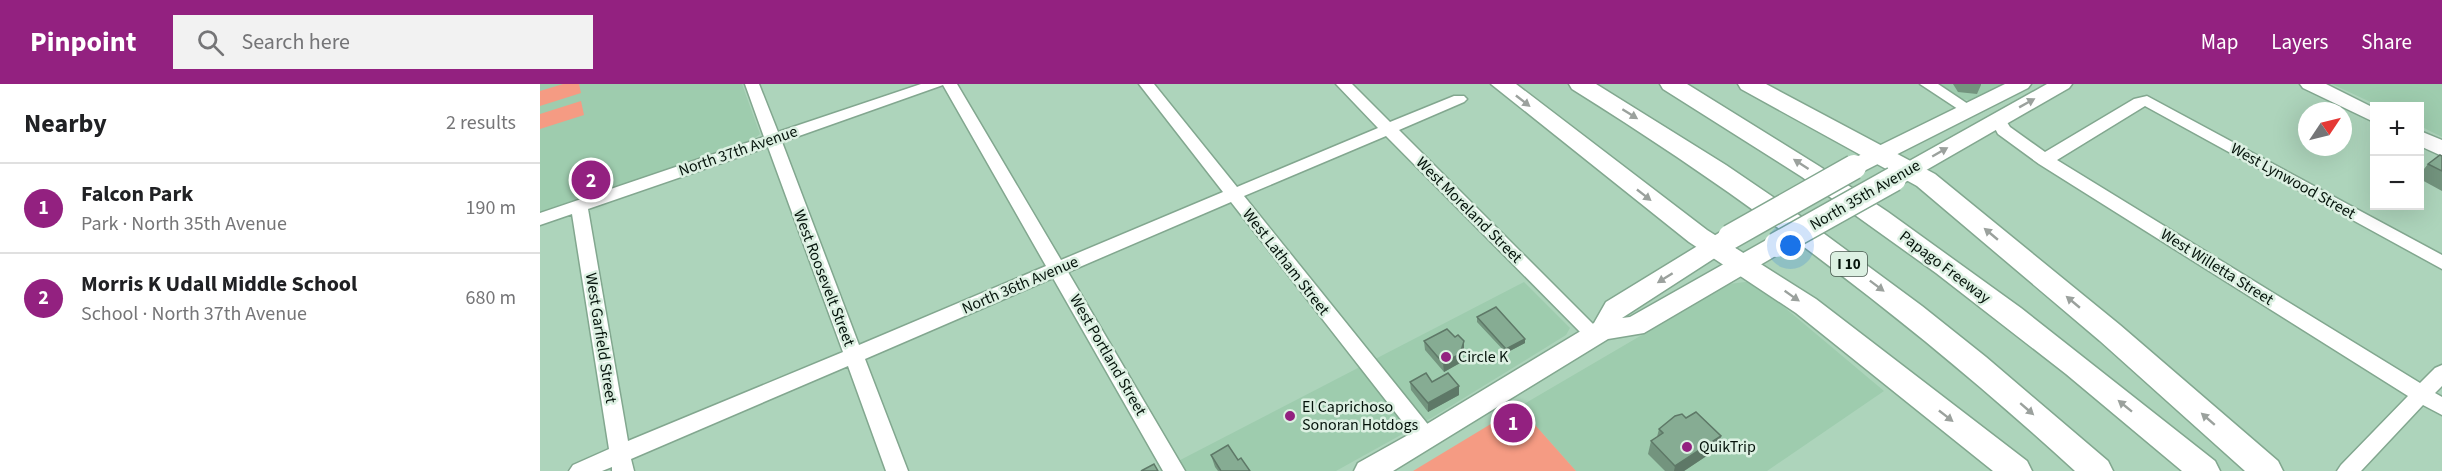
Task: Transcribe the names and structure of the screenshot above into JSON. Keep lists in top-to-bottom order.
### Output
{
  "streets": {
    "highway": ["I 10", "Papago Freeway"],
    "main road": ["North 35th Avenue"],
    "street": [
      "North 37th Avenue",
      "West Lynwood Street",
      "West Moreland Street",
      "West Latham Street",
      "West Willetta Street",
      "West Roosevelt Street",
      "North 36th Avenue",
      "West Garfield Street",
      "West Portland Street"
    ]
  },
  "crossings": [
    ["North 37th Avenue", "West Roosevelt Street"],
    ["North 37th Avenue", "West Garfield Street"],
    ["West Lynwood Street", "West Willetta Street"],
    ["North 35th Avenue", "West Moreland Street"],
    ["North 35th Avenue", "West Latham Street"],
    ["North 35th Avenue", "West Willetta Street"],
    ["West Moreland Street", "North 36th Avenue"],
    ["West Latham Street", "North 36th Avenue"],
    ["West Roosevelt Street", "North 36th Avenue"],
    ["North 36th Avenue", "West Garfield Street"],
    ["North 36th Avenue", "West Portland Street"]
  ],
  "places": ["Circle K", "El Caprichoso Sonoran Hotdogs", "QuikTrip"],
  "north": "top right",
  "page": {
    "header": "Pinpoint",
    "search": "Search here",
    "nav": ["Map", "Layers", "Share"],
    "heading": ["Nearby", "2 results"],
    "map_buttons": ["+", "−"],
    "pins": ["2", "1"],
    "list": [
      {
        "mark": "1",
        "name": "Falcon Park",
        "note": "Park · North 35th Avenue",
        "value": "190 m"
      },
      {
        "mark": "2",
        "name": "Morris K Udall Middle School",
        "note": "School · North 37th Avenue",
        "value": "680 m"
      }
    ]
  }
}
